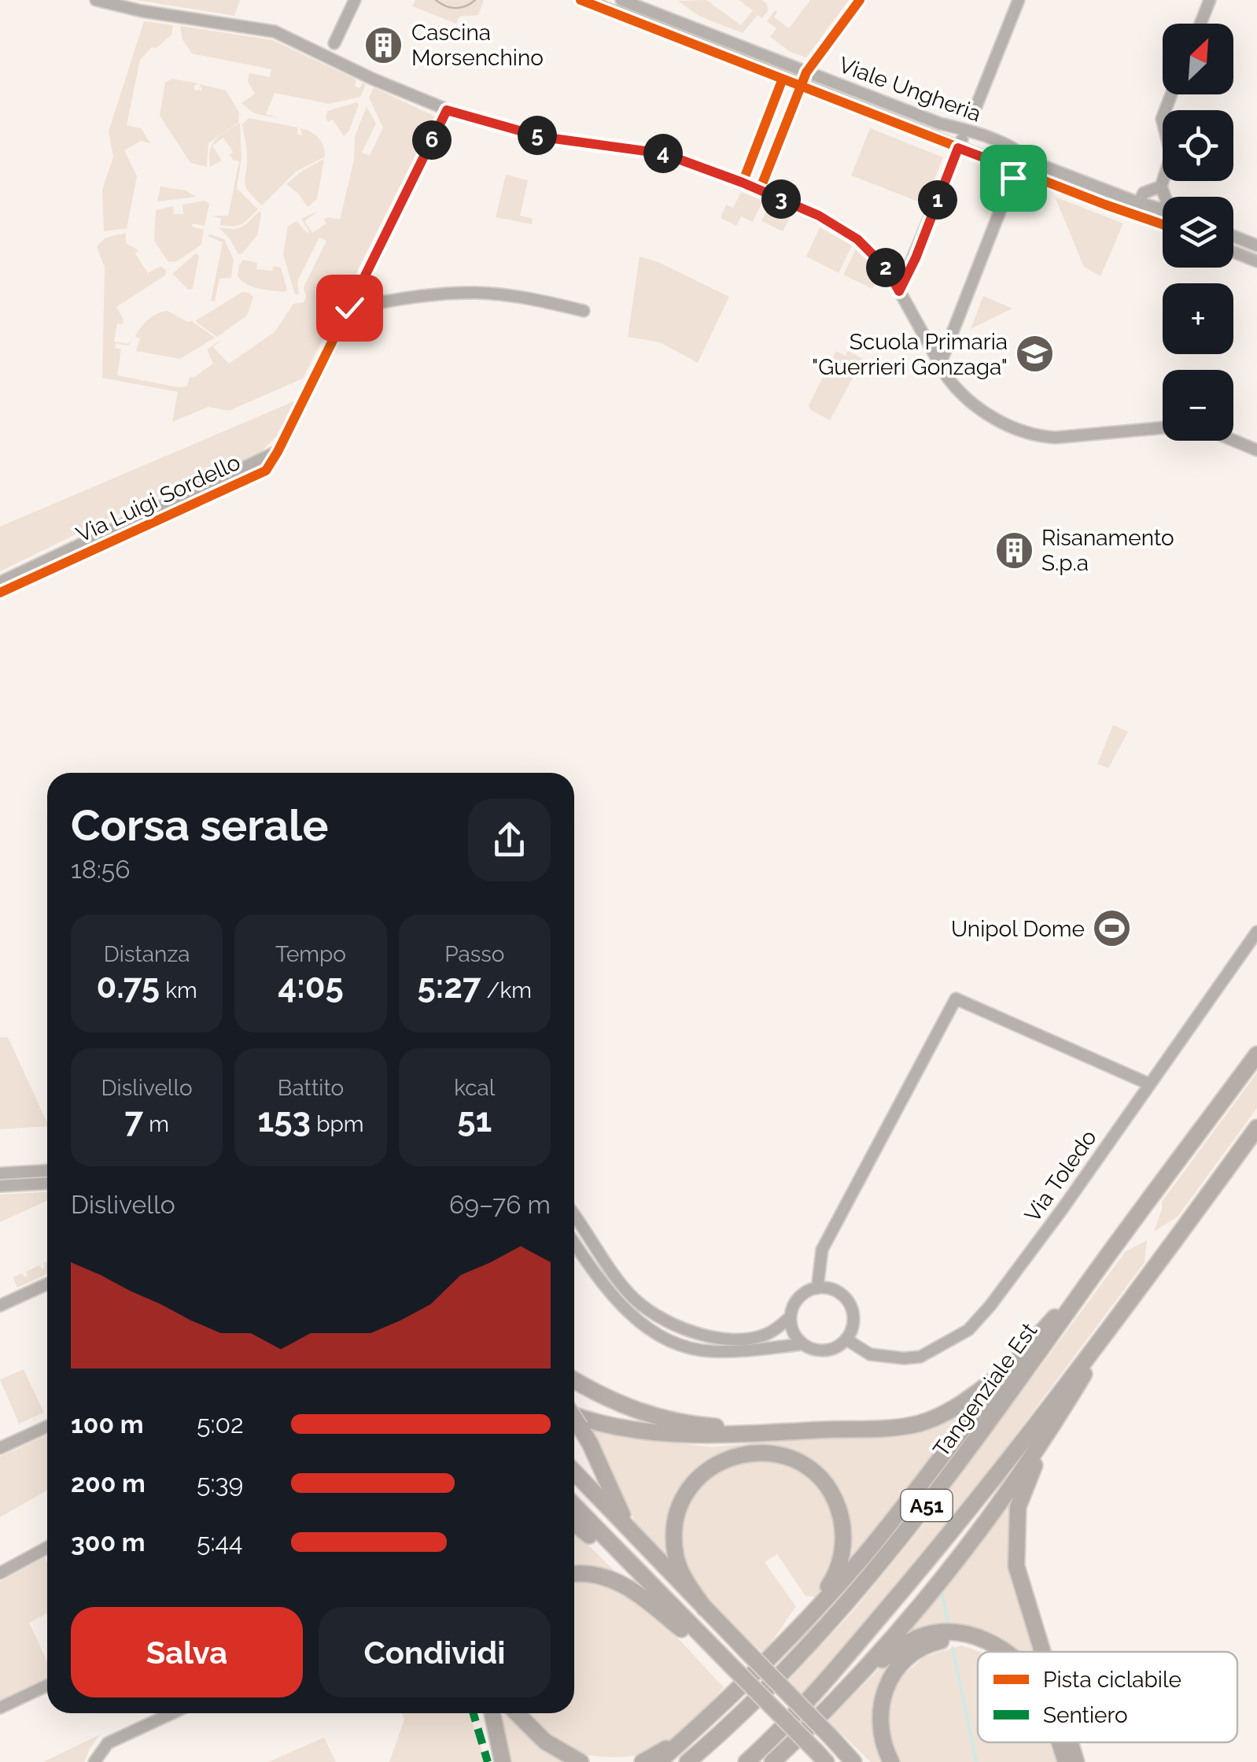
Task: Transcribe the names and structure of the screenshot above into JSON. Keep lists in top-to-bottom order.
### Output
{
  "streets": {
    "highway": ["Tangenziale Est", "A51"],
    "street": ["Viale Ungheria", "Via Luigi Sordello", "Via Toledo"]
  },
  "places": {
    "building": ["Cascina Morsenchino", "Risanamento S.p.a"],
    "school or university": ["Scuola Primaria \"Guerrieri Gonzaga\""],
    "sports": ["Unipol Dome"]
  },
  "legend": ["Pista ciclabile", "Sentiero"],
  "north": "top right",
  "page": {
    "map_buttons": ["+", "−"],
    "pins": [
      "5",
      "6",
      "4",
      "3",
      "1",
      "2"
    ],
    "heading": ["Corsa serale", "18:56"],
    "stats": [
      ["Distanza", "0.75 km"],
      ["Tempo", "4:05"],
      ["Passo", "5:27 /km"],
      ["Dislivello", "7 m"],
      ["Battito", "153 bpm"],
      ["kcal", "51"]
    ],
    "chart": ["Dislivello", "69–76 m"],
    "list": [
      {
        "name": "100 m",
        "note": "5:02"
      },
      {
        "name": "200 m",
        "note": "5:39"
      },
      {
        "name": "300 m",
        "note": "5:44"
      }
    ],
    "buttons": ["Salva", "Condividi"]
  }
}
